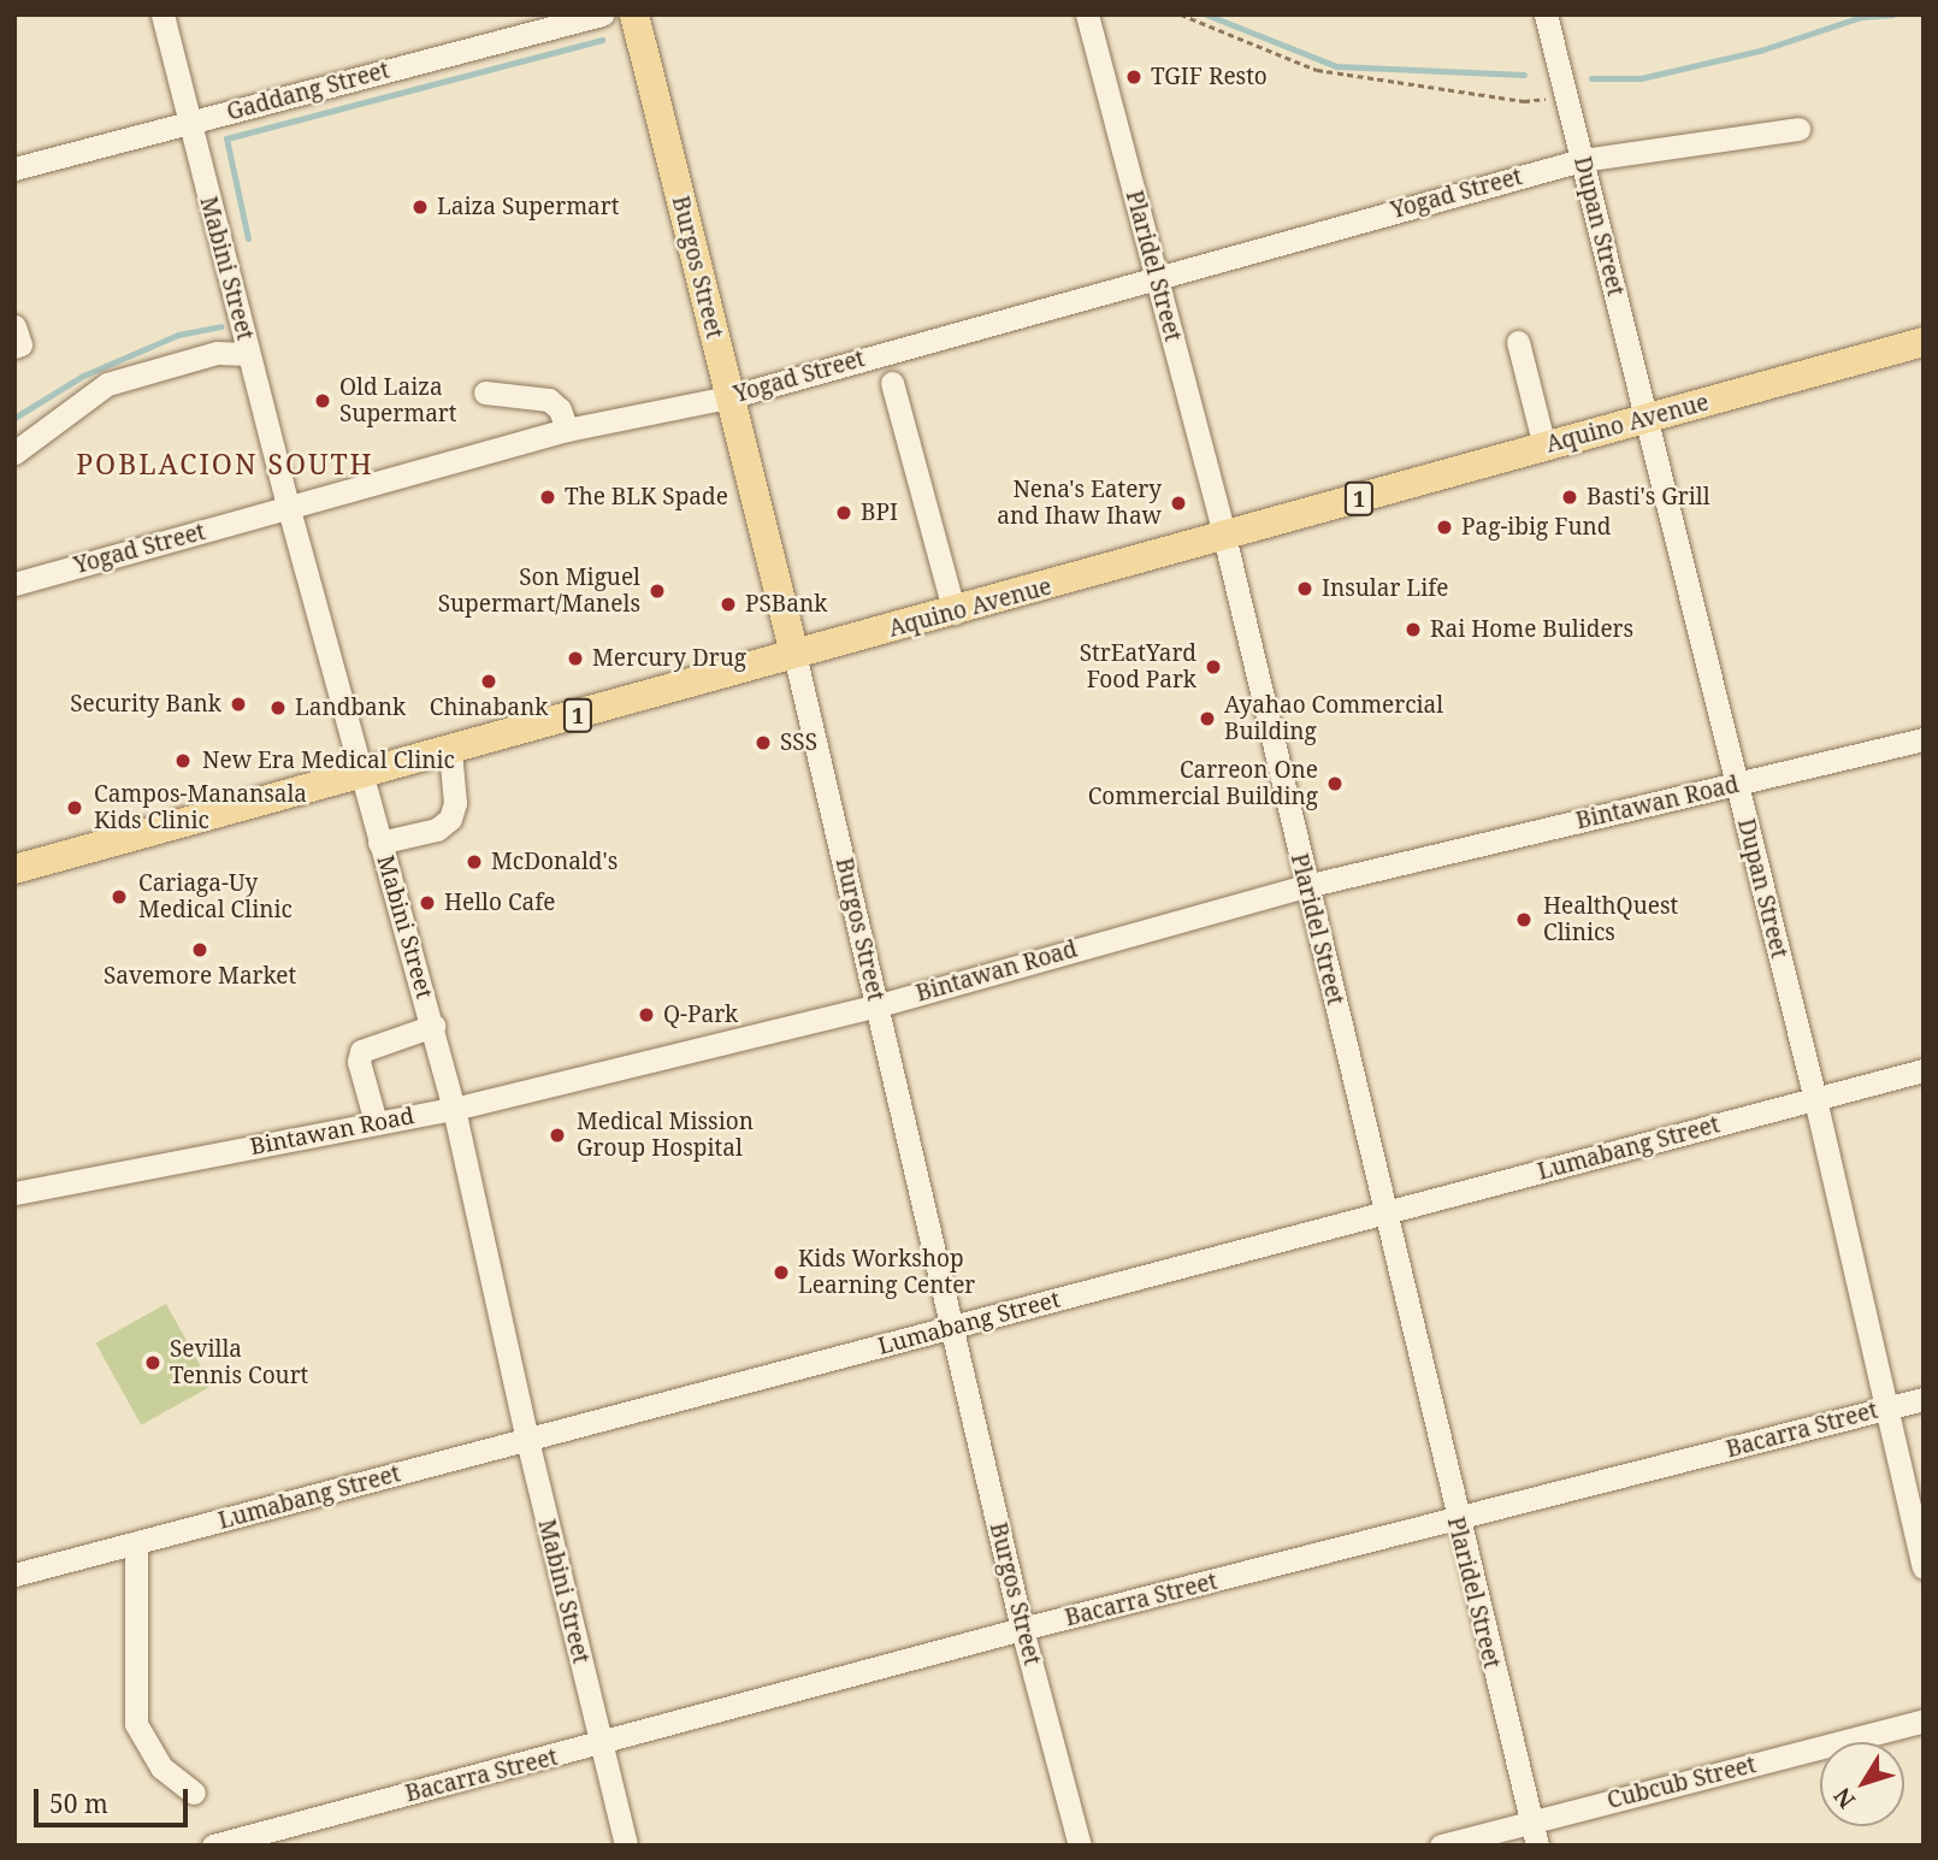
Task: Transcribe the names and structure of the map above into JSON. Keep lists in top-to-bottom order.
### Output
{
  "streets": {
    "main road": ["Burgos Street", "Aquino Avenue", "1"],
    "street": [
      "Gaddang Street",
      "Yogad Street",
      "Dupan Street",
      "Plaridel Street",
      "Mabini Street",
      "Bintawan Road",
      "Lumabang Street",
      "Bacarra Street",
      "Cubcub Street"
    ]
  },
  "crossings": [
    ["Gaddang Street", "Mabini Street"],
    ["Yogad Street", "Dupan Street"],
    ["Yogad Street", "Plaridel Street"],
    ["Yogad Street", "Burgos Street"],
    ["Yogad Street", "Mabini Street"],
    ["Dupan Street", "Aquino Avenue"],
    ["Dupan Street", "Bintawan Road"],
    ["Dupan Street", "Lumabang Street"],
    ["Dupan Street", "Bacarra Street"],
    ["Plaridel Street", "Aquino Avenue"],
    ["Plaridel Street", "Bintawan Road"],
    ["Plaridel Street", "Lumabang Street"],
    ["Plaridel Street", "Bacarra Street"],
    ["Plaridel Street", "Cubcub Street"],
    ["Burgos Street", "Aquino Avenue"],
    ["Burgos Street", "Bintawan Road"],
    ["Burgos Street", "Lumabang Street"],
    ["Burgos Street", "Bacarra Street"],
    ["Mabini Street", "Aquino Avenue"],
    ["Mabini Street", "Bintawan Road"],
    ["Mabini Street", "Lumabang Street"],
    ["Mabini Street", "Bacarra Street"]
  ],
  "districts": ["POBLACION SOUTH"],
  "places": [
    "TGIF Resto",
    "Laiza Supermart",
    "Old Laiza Supermart",
    "The BLK Spade",
    "Basti's Grill",
    "Nena's Eatery and Ihaw Ihaw",
    "BPI",
    "Pag-ibig Fund",
    "Insular Life",
    "Son Miguel Supermart/Manels",
    "PSBank",
    "Rai Home Buliders",
    "Mercury Drug",
    "StrEatYard Food Park",
    "Chinabank",
    "Security Bank",
    "Landbank",
    "Ayahao Commercial Building",
    "SSS",
    "New Era Medical Clinic",
    "Carreon One Commercial Building",
    "Campos-Manansala Kids Clinic",
    "McDonald's",
    "Cariaga-Uy Medical Clinic",
    "Hello Cafe",
    "HealthQuest Clinics",
    "Savemore Market",
    "Q-Park",
    "Medical Mission Group Hospital",
    "Kids Workshop Learning Center",
    "Sevilla Tennis Court"
  ],
  "scale_bar": "50 m",
  "north": "bottom left"
}
